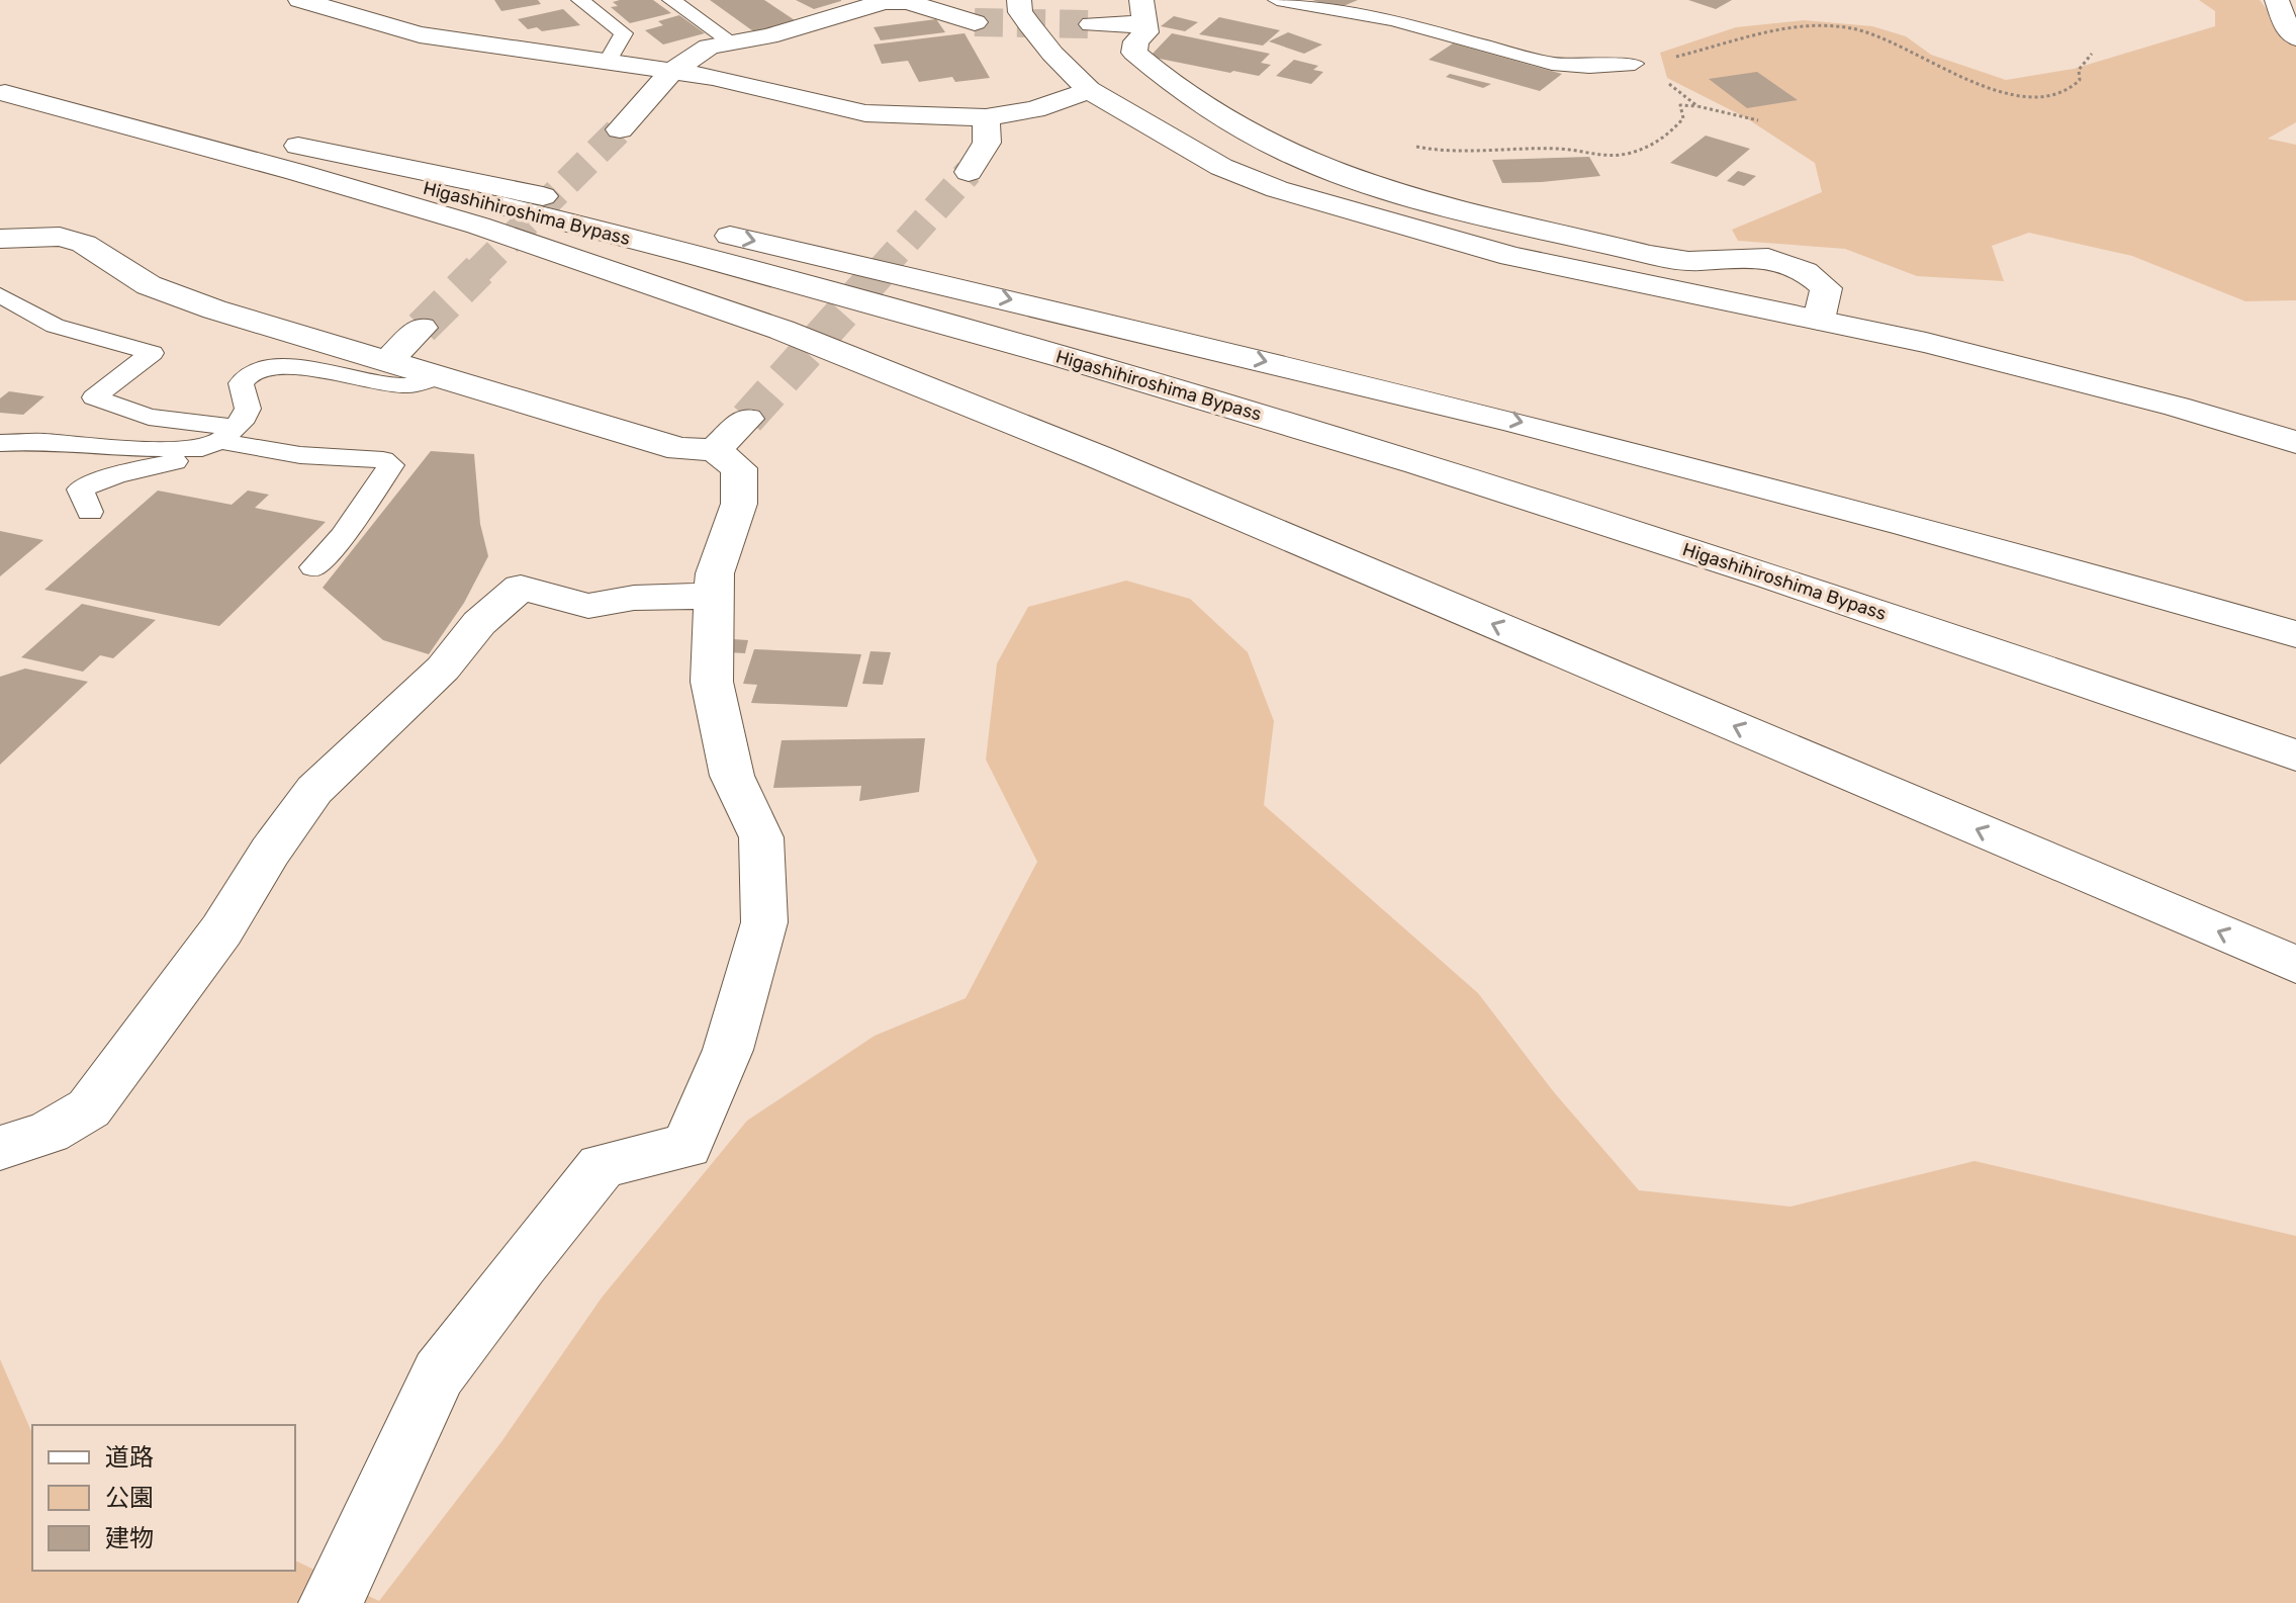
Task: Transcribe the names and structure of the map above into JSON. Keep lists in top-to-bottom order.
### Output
{
  "streets": {
    "main road": ["Higashihiroshima Bypass"]
  },
  "legend": ["道路", "公園", "建物"]
}
